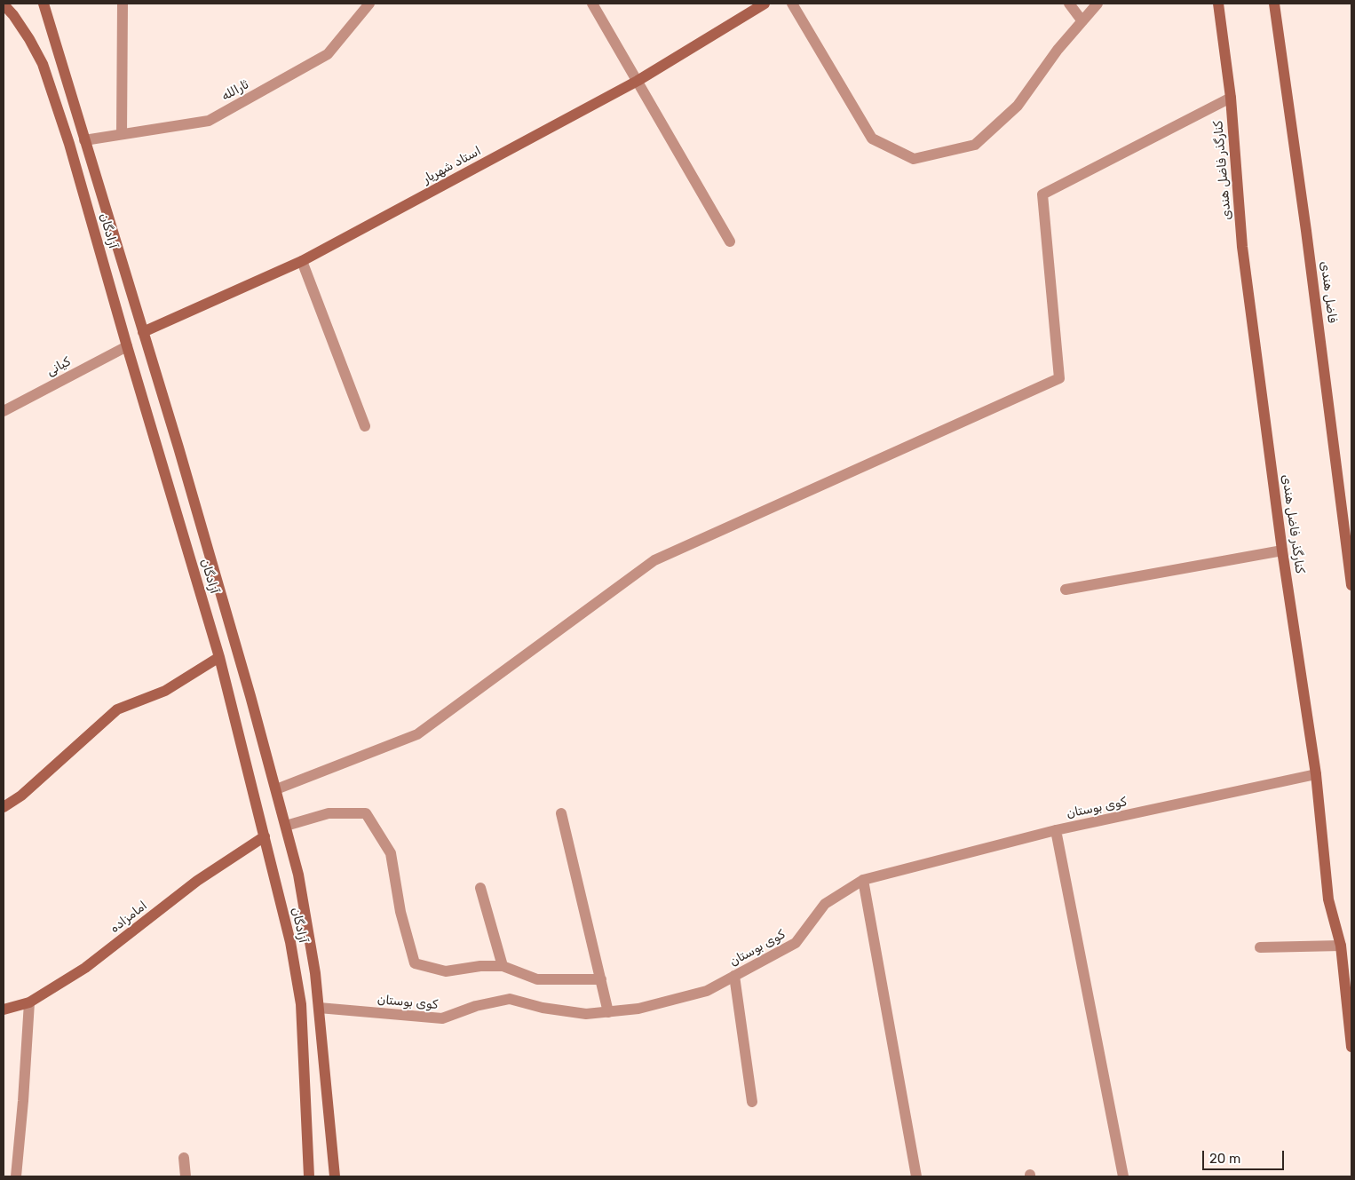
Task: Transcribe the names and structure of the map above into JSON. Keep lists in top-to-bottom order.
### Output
{
  "streets": {
    "main road": [
      "استاد شهریار",
      "کنارگذر فاضل هندی",
      "آزادگان",
      "فاضل هندی",
      "امامزاده"
    ],
    "street": ["ثارالله", "کیانی", "کوی بوستان"]
  },
  "crossings": [
    ["ثارالله", "آزادگان"],
    ["استاد شهریار", "آزادگان"],
    ["کنارگذر فاضل هندی", "کوی بوستان"],
    ["آزادگان", "کیانی"],
    ["آزادگان", "کوی بوستان"],
    ["آزادگان", "امامزاده"]
  ],
  "scale_bar": "20 m"
}
